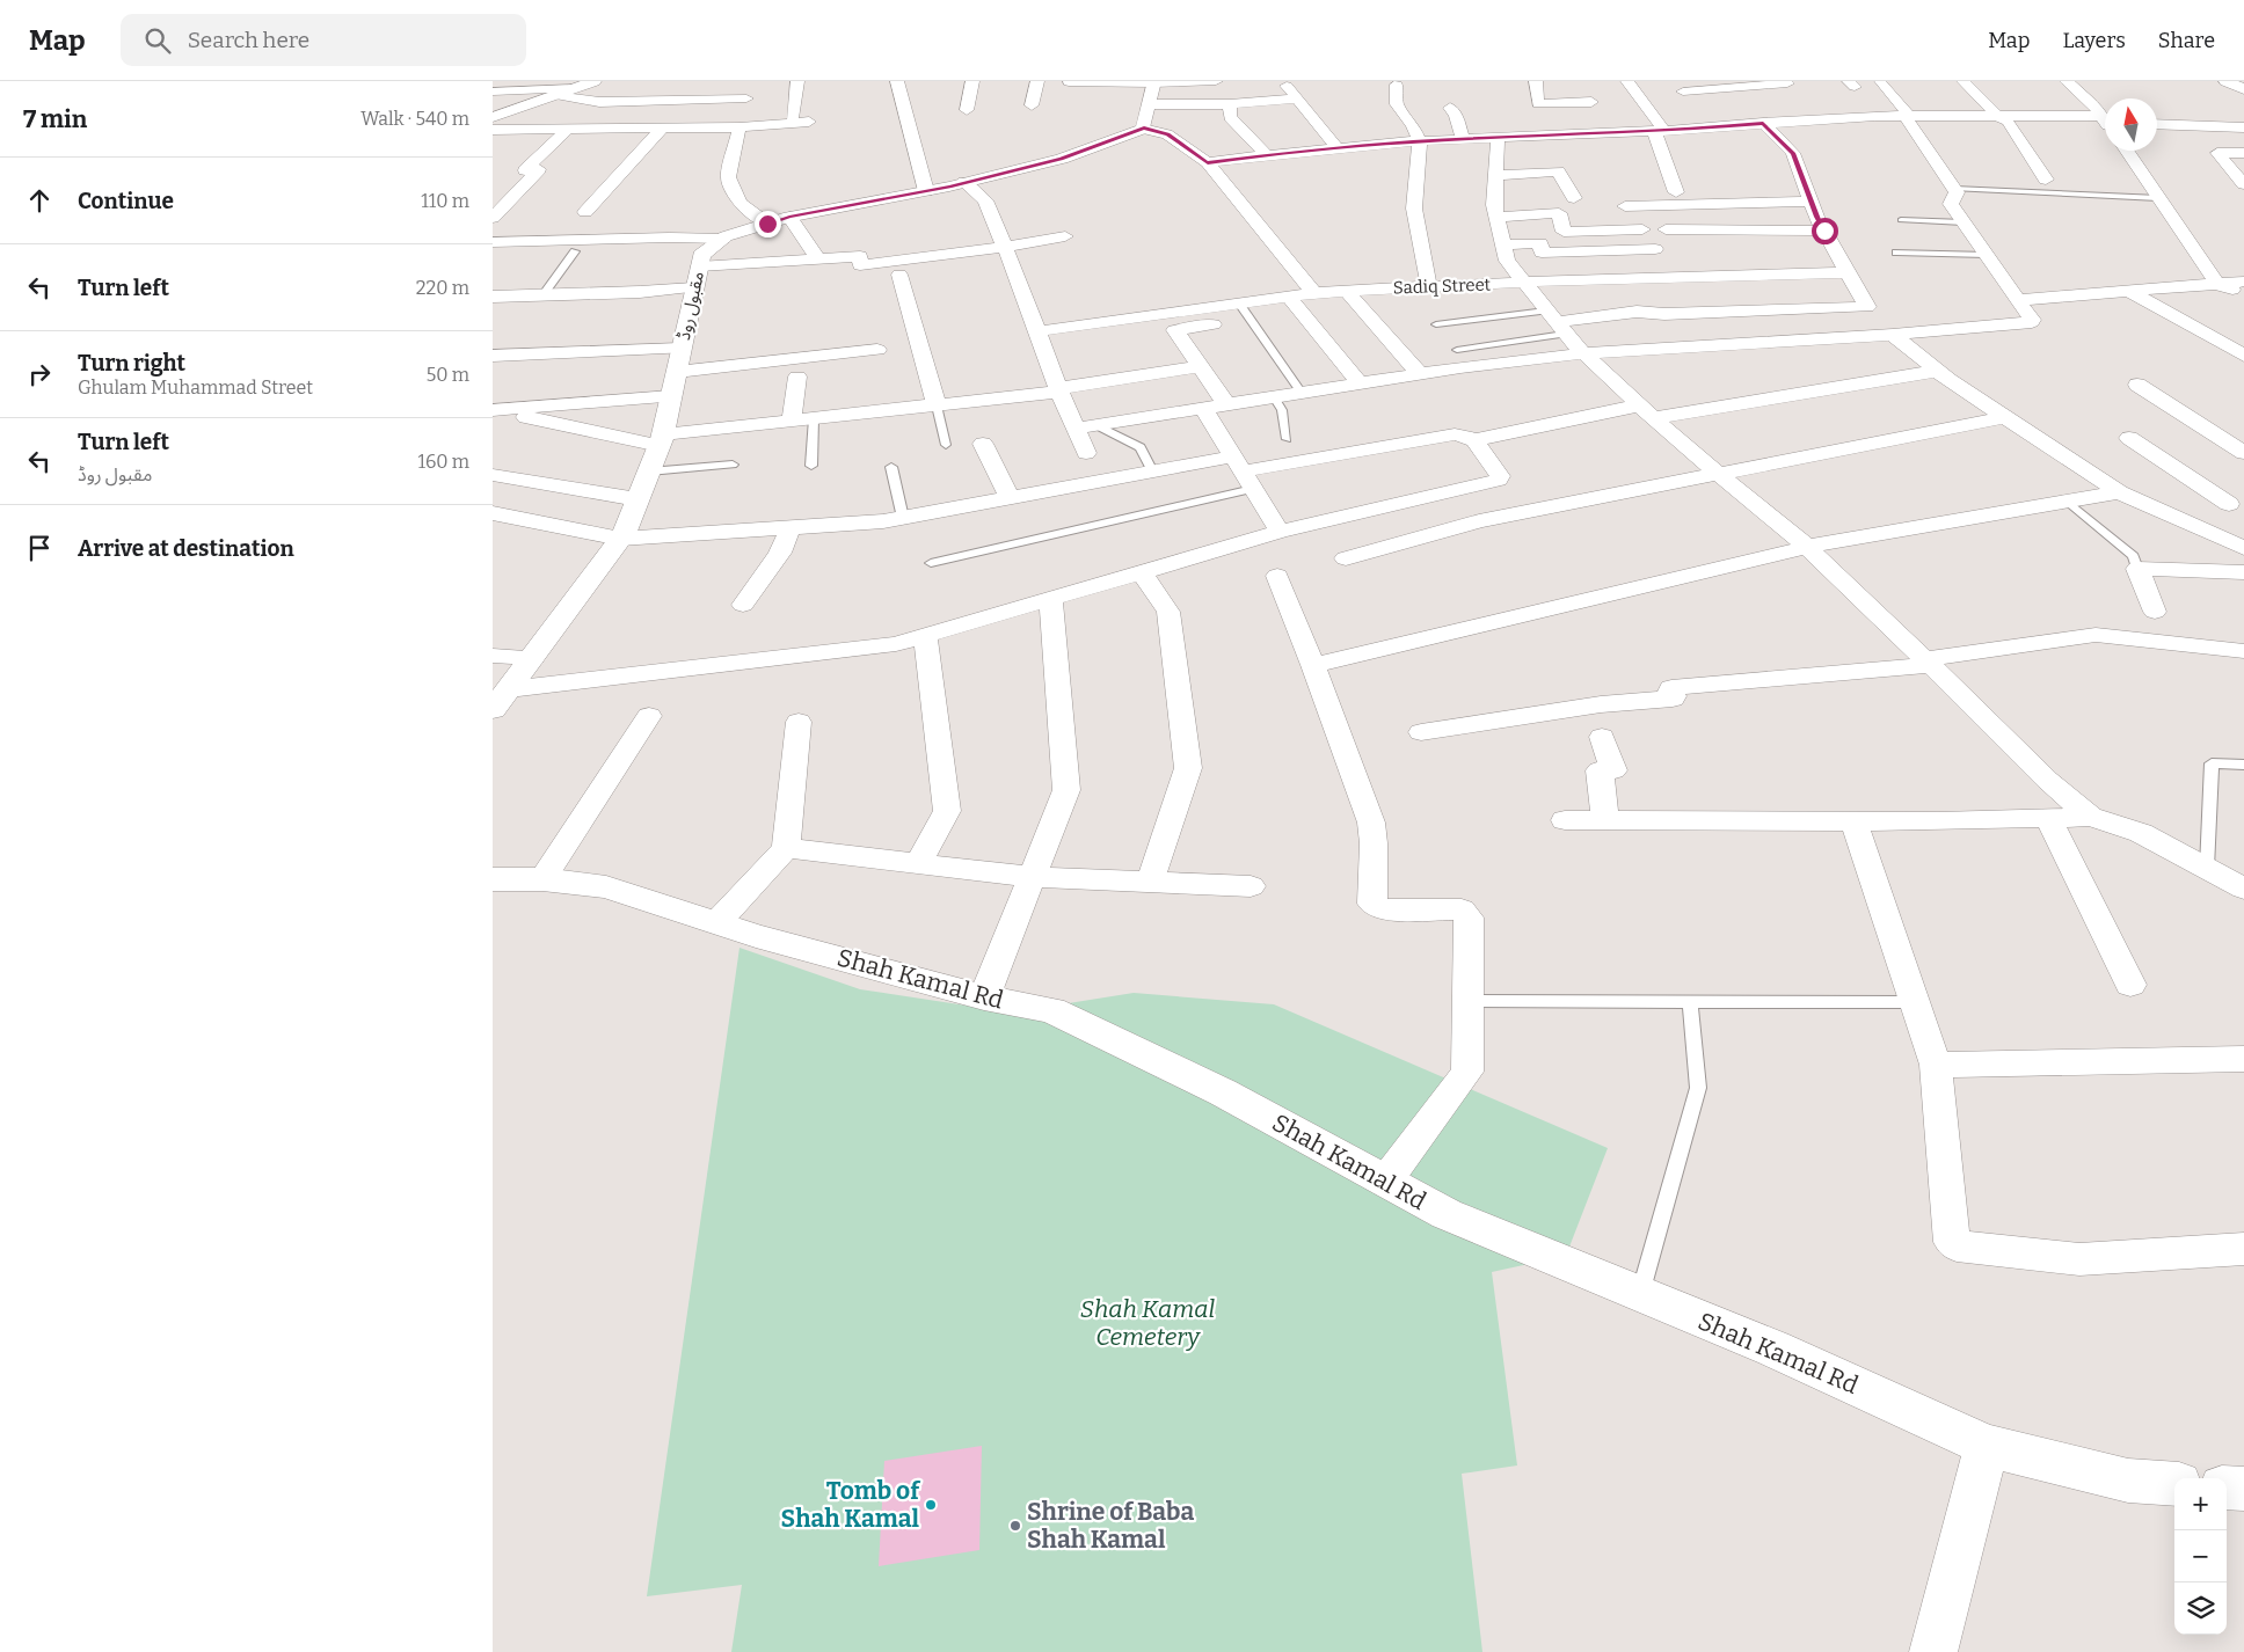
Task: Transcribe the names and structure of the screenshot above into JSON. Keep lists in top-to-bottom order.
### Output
{
  "streets": {
    "street": ["Sadiq Street", "مقبول روڈ", "Shah Kamal Rd"]
  },
  "parks": ["Shah Kamal Cemetery"],
  "places": ["Tomb of Shah Kamal", "Shrine of Baba Shah Kamal"],
  "north": "top",
  "page": {
    "header": "Map",
    "search": "Search here",
    "nav": ["Map", "Layers", "Share"],
    "heading": ["7 min", "Walk · 540 m"],
    "list": [
      ["Continue", "110 m"],
      ["Turn left", "220 m"],
      ["Turn right", "Ghulam Muhammad Street", "50 m"],
      ["Turn left", "مقبول روڈ", "160 m"],
      "Arrive at destination"
    ],
    "map_buttons": ["+", "−"]
  }
}
